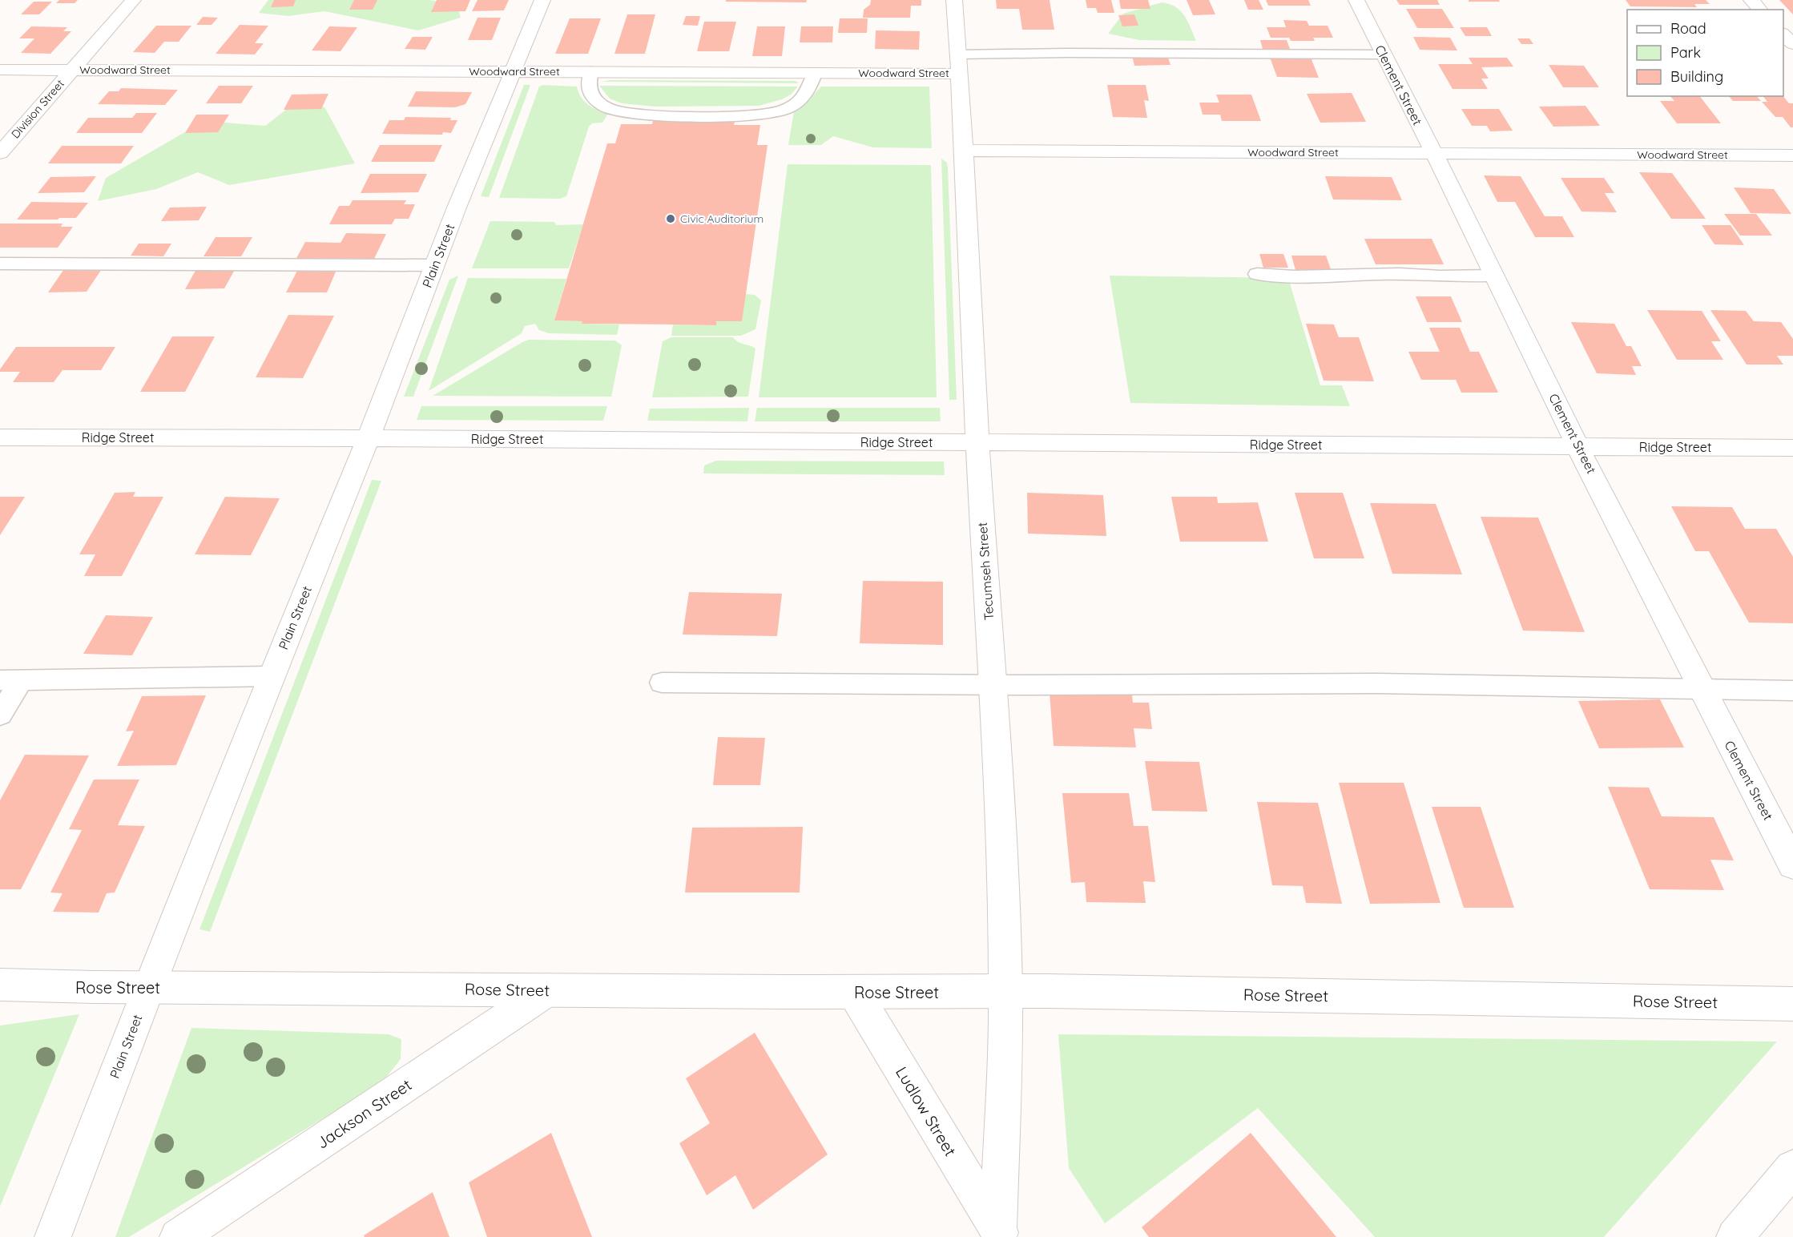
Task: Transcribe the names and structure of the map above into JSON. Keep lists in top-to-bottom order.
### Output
{
  "streets": {
    "street": [
      "Woodward Street",
      "Clement Street",
      "Division Street",
      "Plain Street",
      "Ridge Street",
      "Tecumseh Street",
      "Rose Street",
      "Ludlow Street",
      "Jackson Street"
    ]
  },
  "crossings": [
    ["Woodward Street", "Clement Street"],
    ["Woodward Street", "Division Street"],
    ["Woodward Street", "Plain Street"],
    ["Woodward Street", "Tecumseh Street"],
    ["Clement Street", "Ridge Street"],
    ["Plain Street", "Ridge Street"],
    ["Plain Street", "Rose Street"],
    ["Ridge Street", "Tecumseh Street"],
    ["Tecumseh Street", "Rose Street"],
    ["Tecumseh Street", "Ludlow Street"],
    ["Rose Street", "Ludlow Street"],
    ["Rose Street", "Jackson Street"]
  ],
  "places": ["Civic Auditorium"],
  "legend": ["Road", "Park", "Building"]
}
